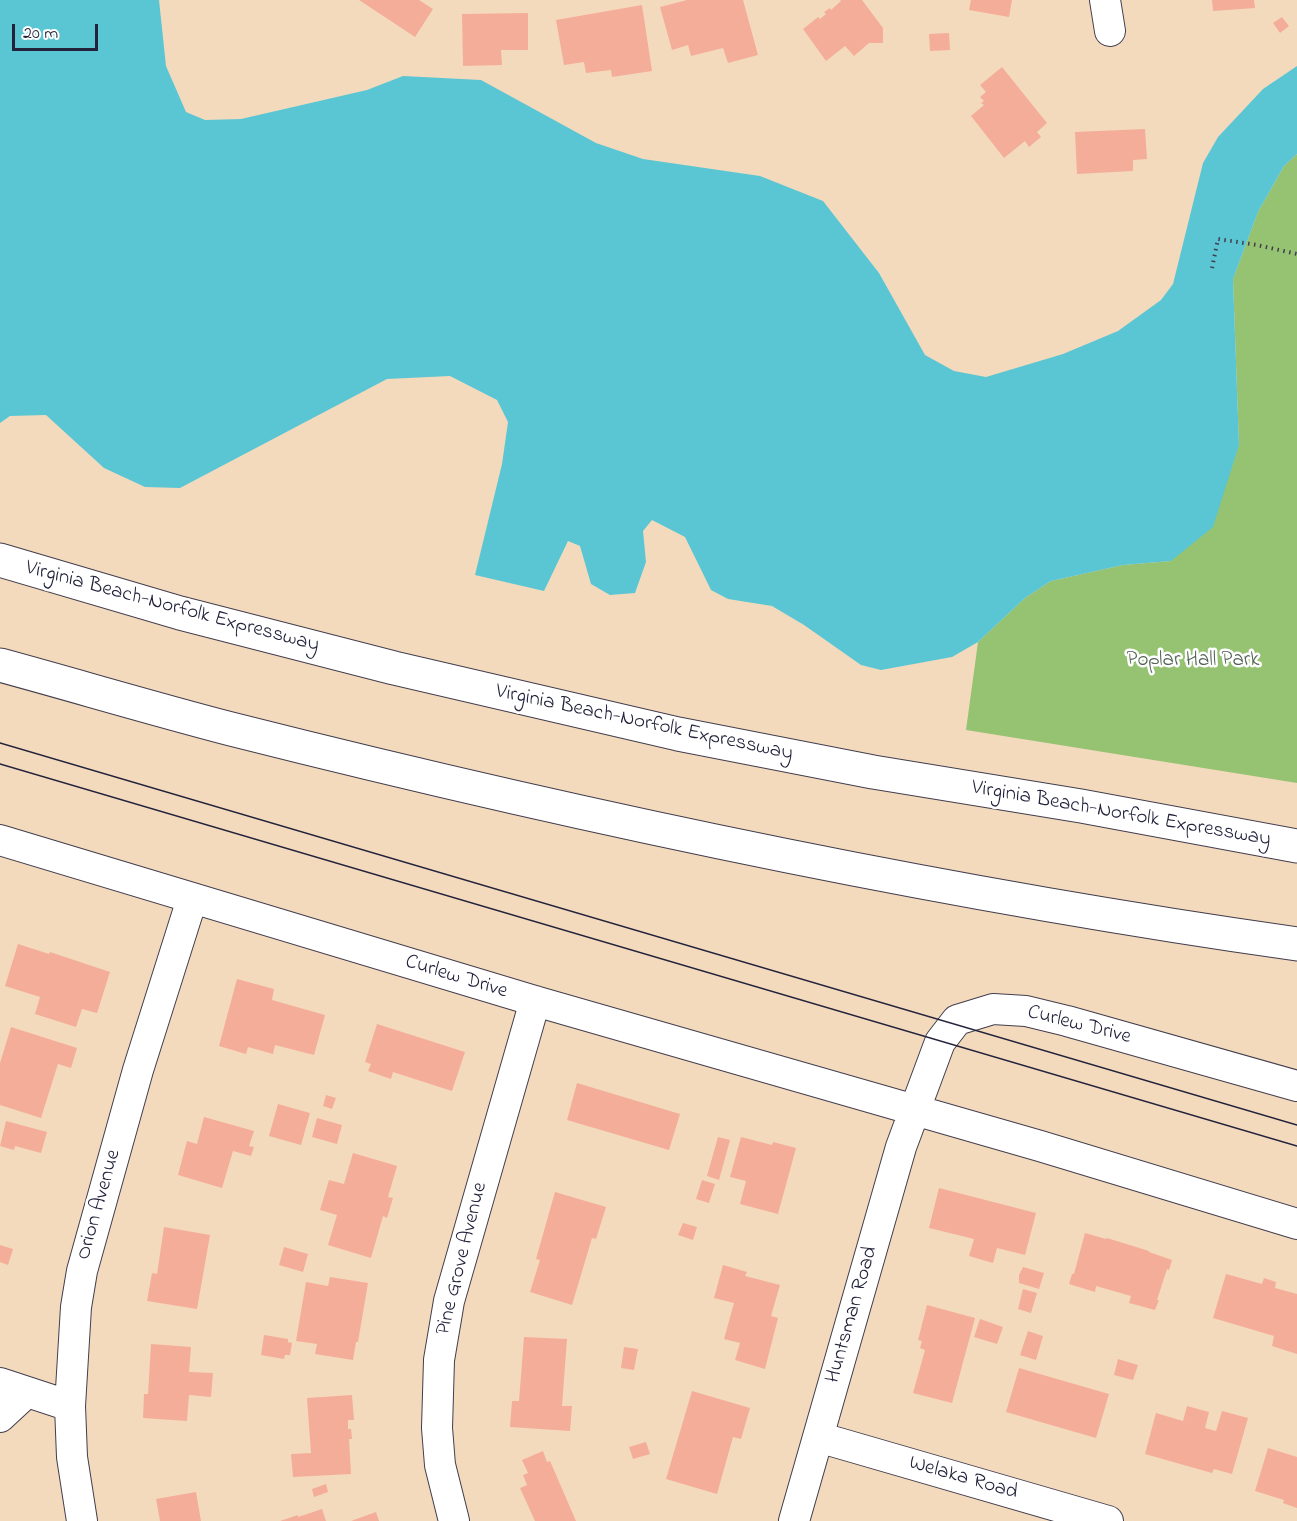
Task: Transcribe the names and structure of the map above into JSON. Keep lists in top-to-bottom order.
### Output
{
  "streets": {
    "highway": ["Virginia Beach-Norfolk Expressway"],
    "street": [
      "Curlew Drive",
      "Orion Avenue",
      "Pine Grove Avenue",
      "Huntsman Road",
      "Welaka Road"
    ]
  },
  "crossings": [
    ["Curlew Drive", "Orion Avenue"],
    ["Curlew Drive", "Pine Grove Avenue"],
    ["Curlew Drive", "Huntsman Road"],
    ["Huntsman Road", "Welaka Road"]
  ],
  "parks": ["Poplar Hall Park"],
  "scale_bar": "20 m"
}
